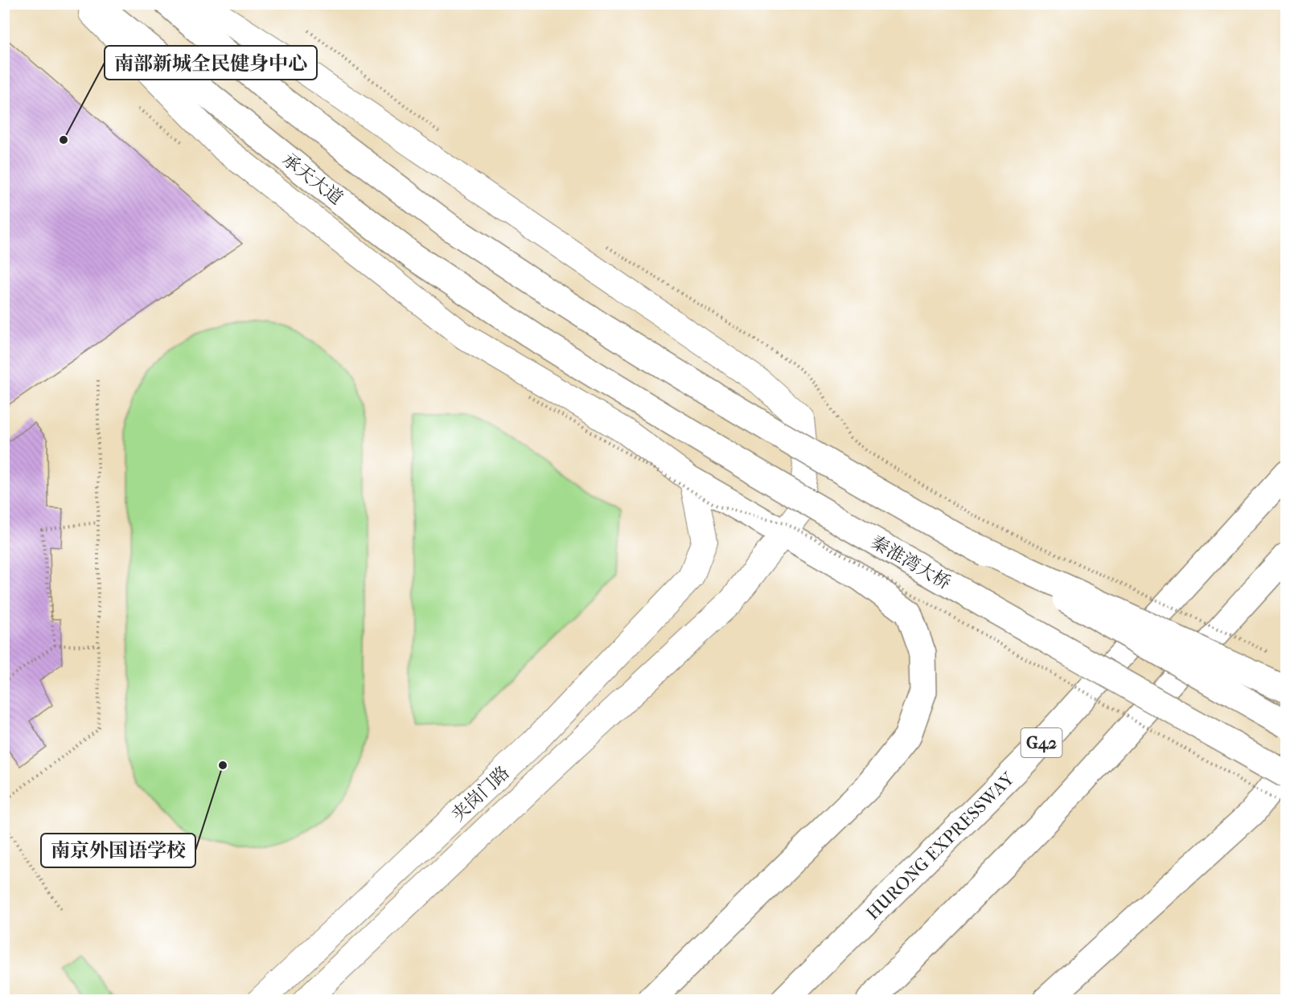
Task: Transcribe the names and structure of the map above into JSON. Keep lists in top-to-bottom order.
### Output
{
  "streets": {
    "main road": [
      "承天大道",
      "秦淮湾大桥",
      "G42",
      "HURONG EXPRESSWAY"
    ],
    "street": ["夹岗门路"]
  },
  "crossings": [
    ["承天大道", "秦淮湾大桥"]
  ],
  "places": ["南部新城全民健身中心", "南京外国语学校"]
}
